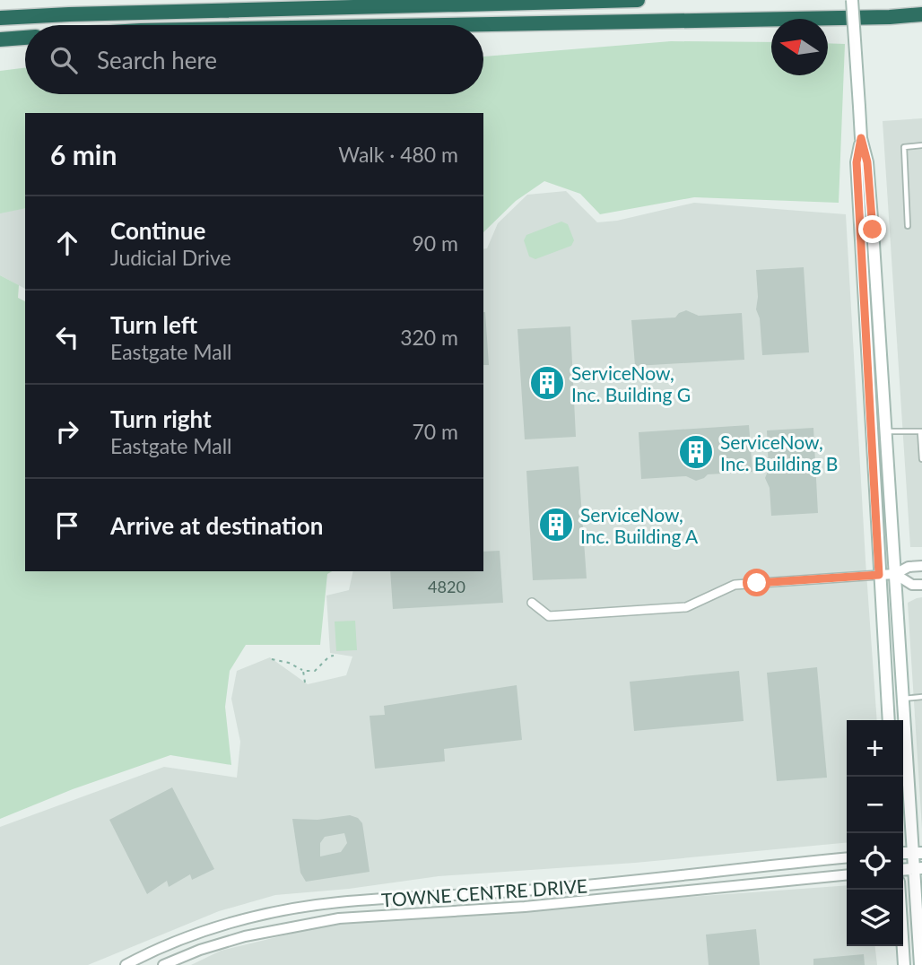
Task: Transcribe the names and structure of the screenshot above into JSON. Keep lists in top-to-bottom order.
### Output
{
  "streets": {
    "street": ["TOWNE CENTRE DRIVE"]
  },
  "places": {
    "building": ["ServiceNow, Inc. Building G", "ServiceNow, Inc. Building B", "ServiceNow, Inc. Building A"]
  },
  "house_numbers": ["4820"],
  "north": "left",
  "page": {
    "search": "Search here",
    "heading": ["6 min", "Walk · 480 m"],
    "list": [
      ["Continue", "Judicial Drive", "90 m"],
      ["Turn left", "Eastgate Mall", "320 m"],
      ["Turn right", "Eastgate Mall", "70 m"],
      "Arrive at destination"
    ],
    "map_buttons": ["+", "−"]
  }
}
